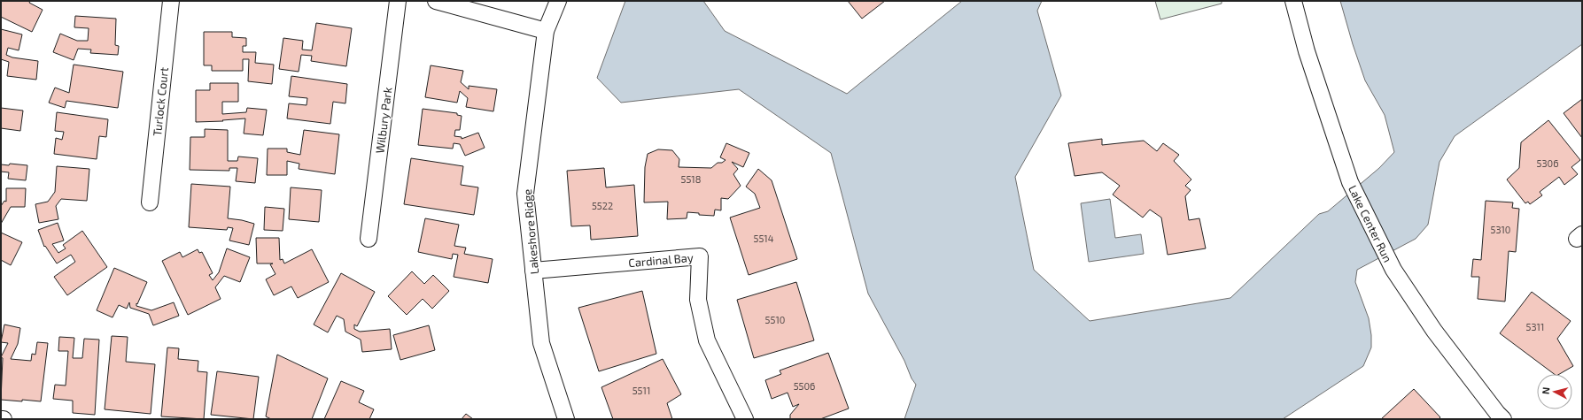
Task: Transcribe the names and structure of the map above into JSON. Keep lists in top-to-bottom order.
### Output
{
  "streets": {
    "street": [
      "Turlock Court",
      "Wilbury Park",
      "Lake Center Run",
      "Lakeshore Ridge",
      "Cardinal Bay"
    ]
  },
  "crossings": [
    ["Lakeshore Ridge", "Cardinal Bay"]
  ],
  "house_numbers": [
    "5306",
    "5518",
    "5522",
    "5310",
    "5514",
    "5510",
    "5311",
    "5506",
    "5511"
  ],
  "north": "left"
}
